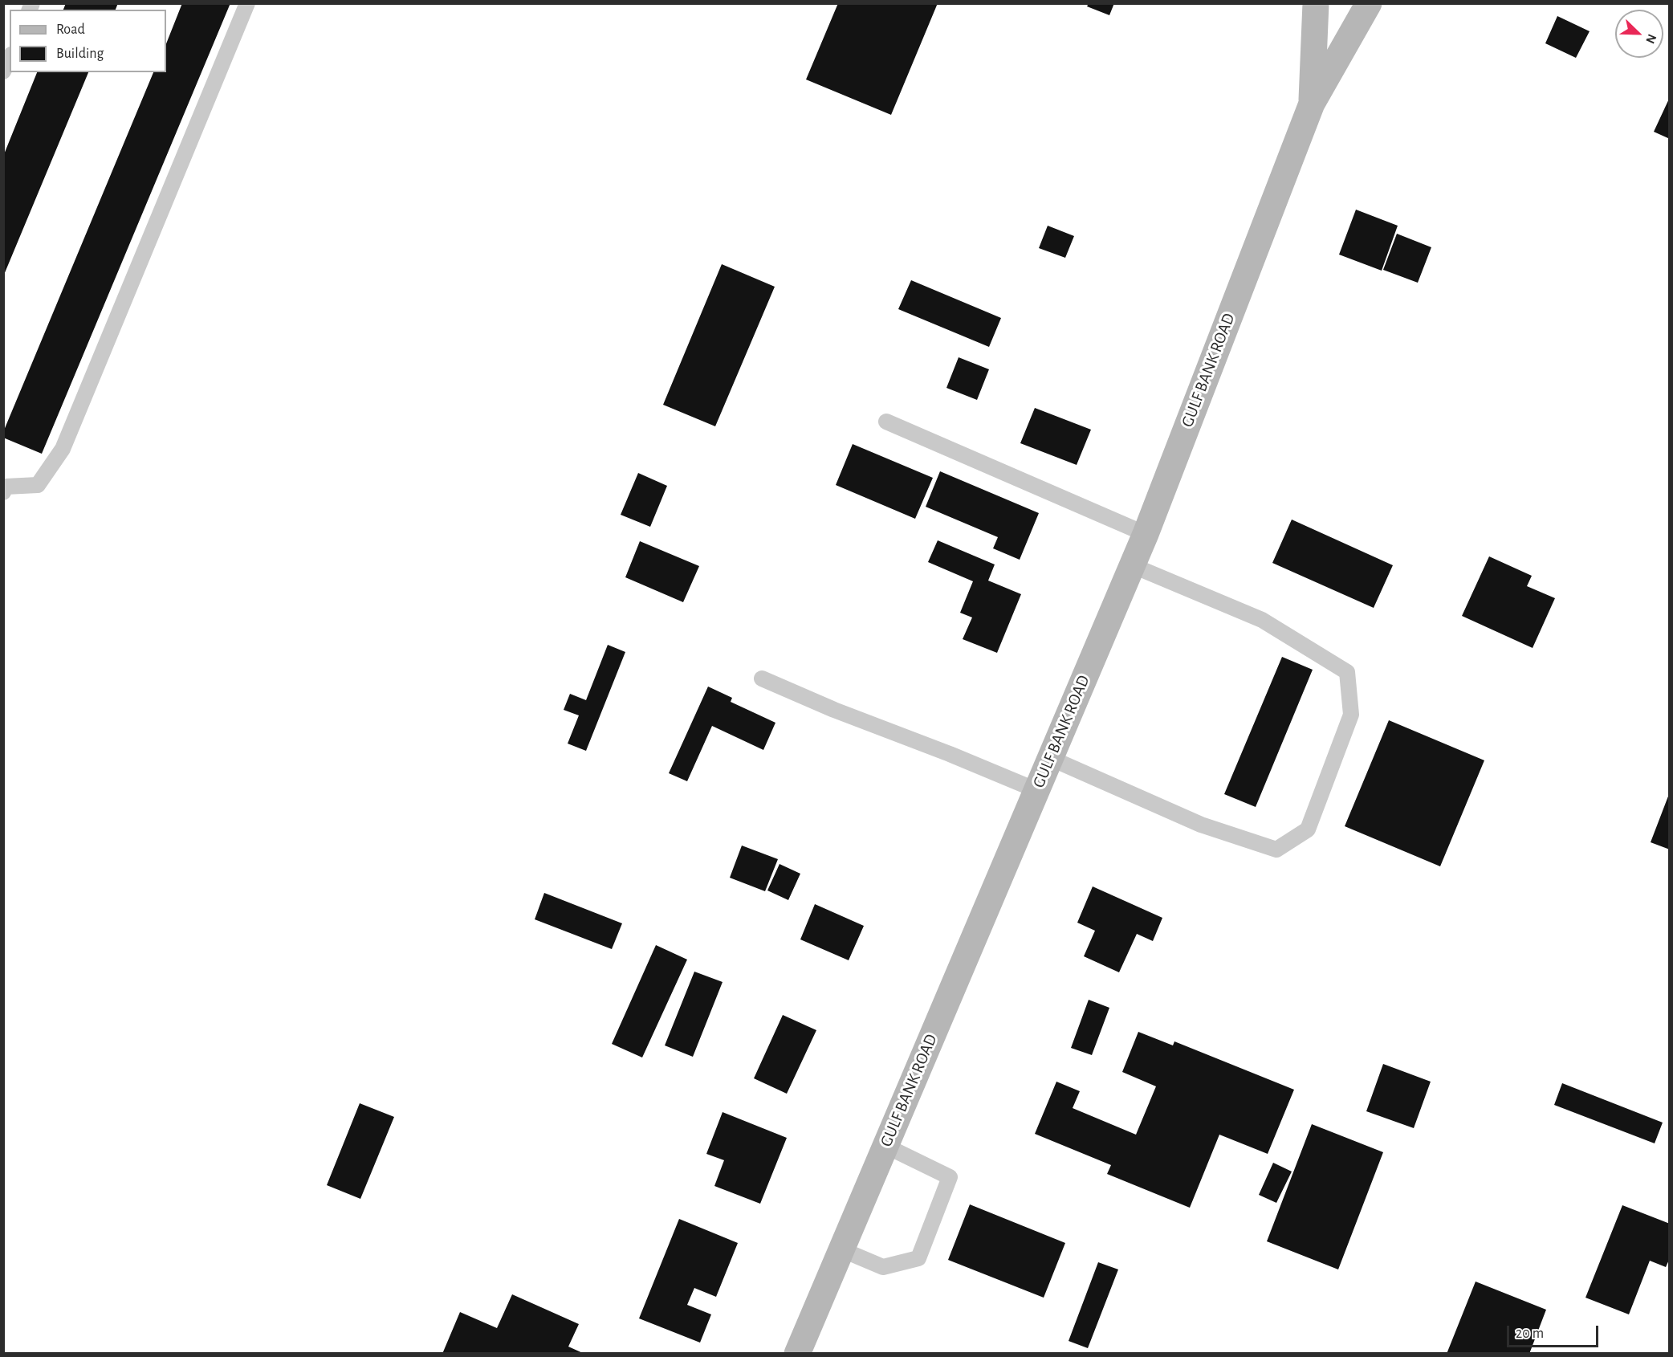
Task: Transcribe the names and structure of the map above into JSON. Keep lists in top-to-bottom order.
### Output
{
  "streets": {
    "main road": ["GULF BANK ROAD"]
  },
  "legend": ["Road", "Building"],
  "scale_bar": "20 m",
  "north": "bottom right"
}
